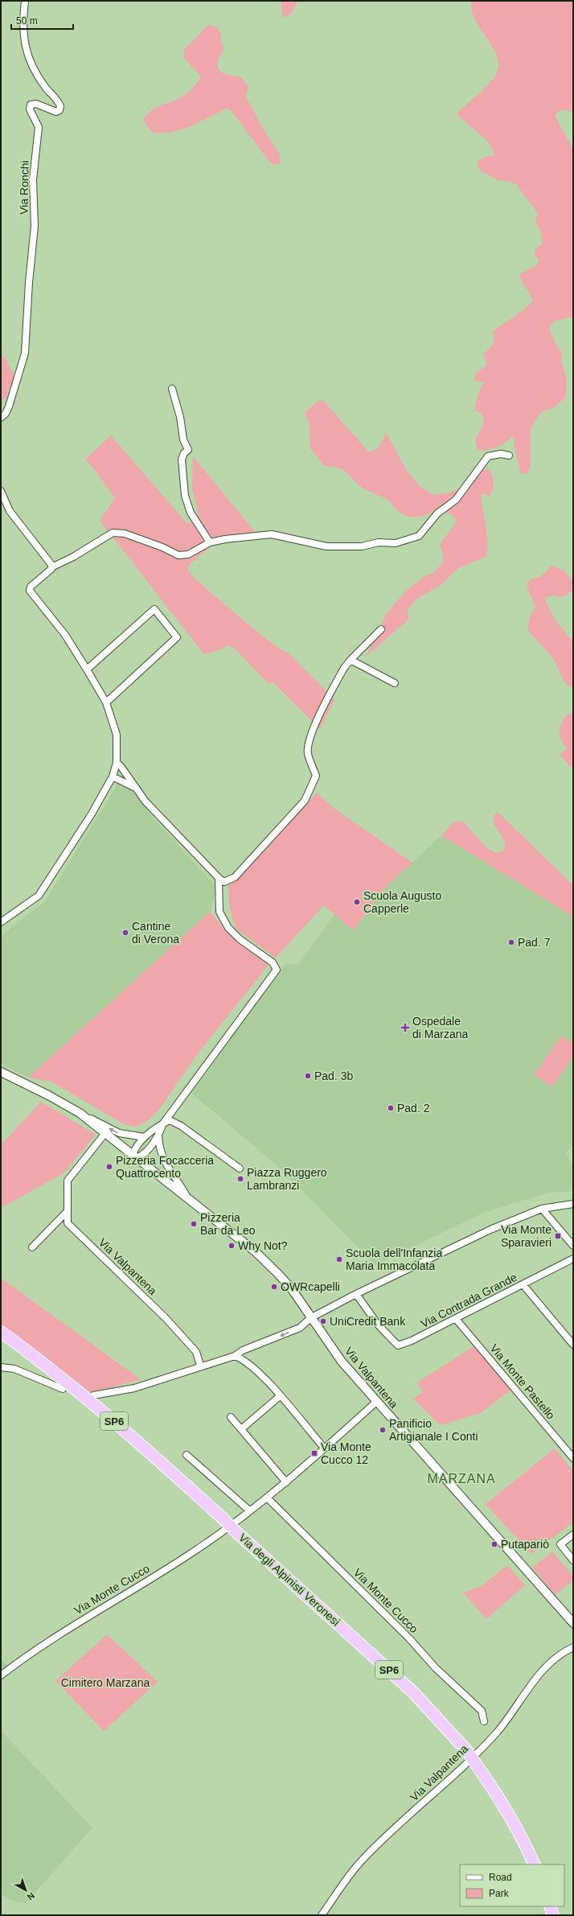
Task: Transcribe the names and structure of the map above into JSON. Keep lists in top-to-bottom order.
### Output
{
  "streets": {
    "highway": ["SP6", "Via degli Alpinisti Veronesi"],
    "street": [
      "Via Ronchi",
      "Via Valpantena",
      "Via Contrada Grande",
      "Via Monte Pastello",
      "Via Monte Cucco"
    ]
  },
  "crossings": [
    ["Via Valpantena", "Via Monte Cucco"],
    ["Via Contrada Grande", "Via Monte Pastello"]
  ],
  "districts": ["MARZANA"],
  "parks": ["Cimitero Marzana"],
  "places": {
    "other": [
      "Scuola Augusto Capperle",
      "Cantine di Verona",
      "Pad. 7",
      "Pad. 3b",
      "Pad. 2",
      "Pizzeria Focacceria Quattrocento",
      "Piazza Ruggero Lambranzi",
      "Pizzeria Bar da Leo",
      "Why Not?",
      "Scuola dell'Infanzia Maria Immacolata",
      "OWRcapelli",
      "UniCredit Bank",
      "Panificio Artigianale I Conti",
      "Putapariò"
    ],
    "health": ["Ospedale di Marzana"],
    "transit": ["Via Monte Sparavieri", "Via Monte Cucco 12"]
  },
  "legend": ["Road", "Park"],
  "scale_bar": "50 m",
  "north": "bottom right"
}
